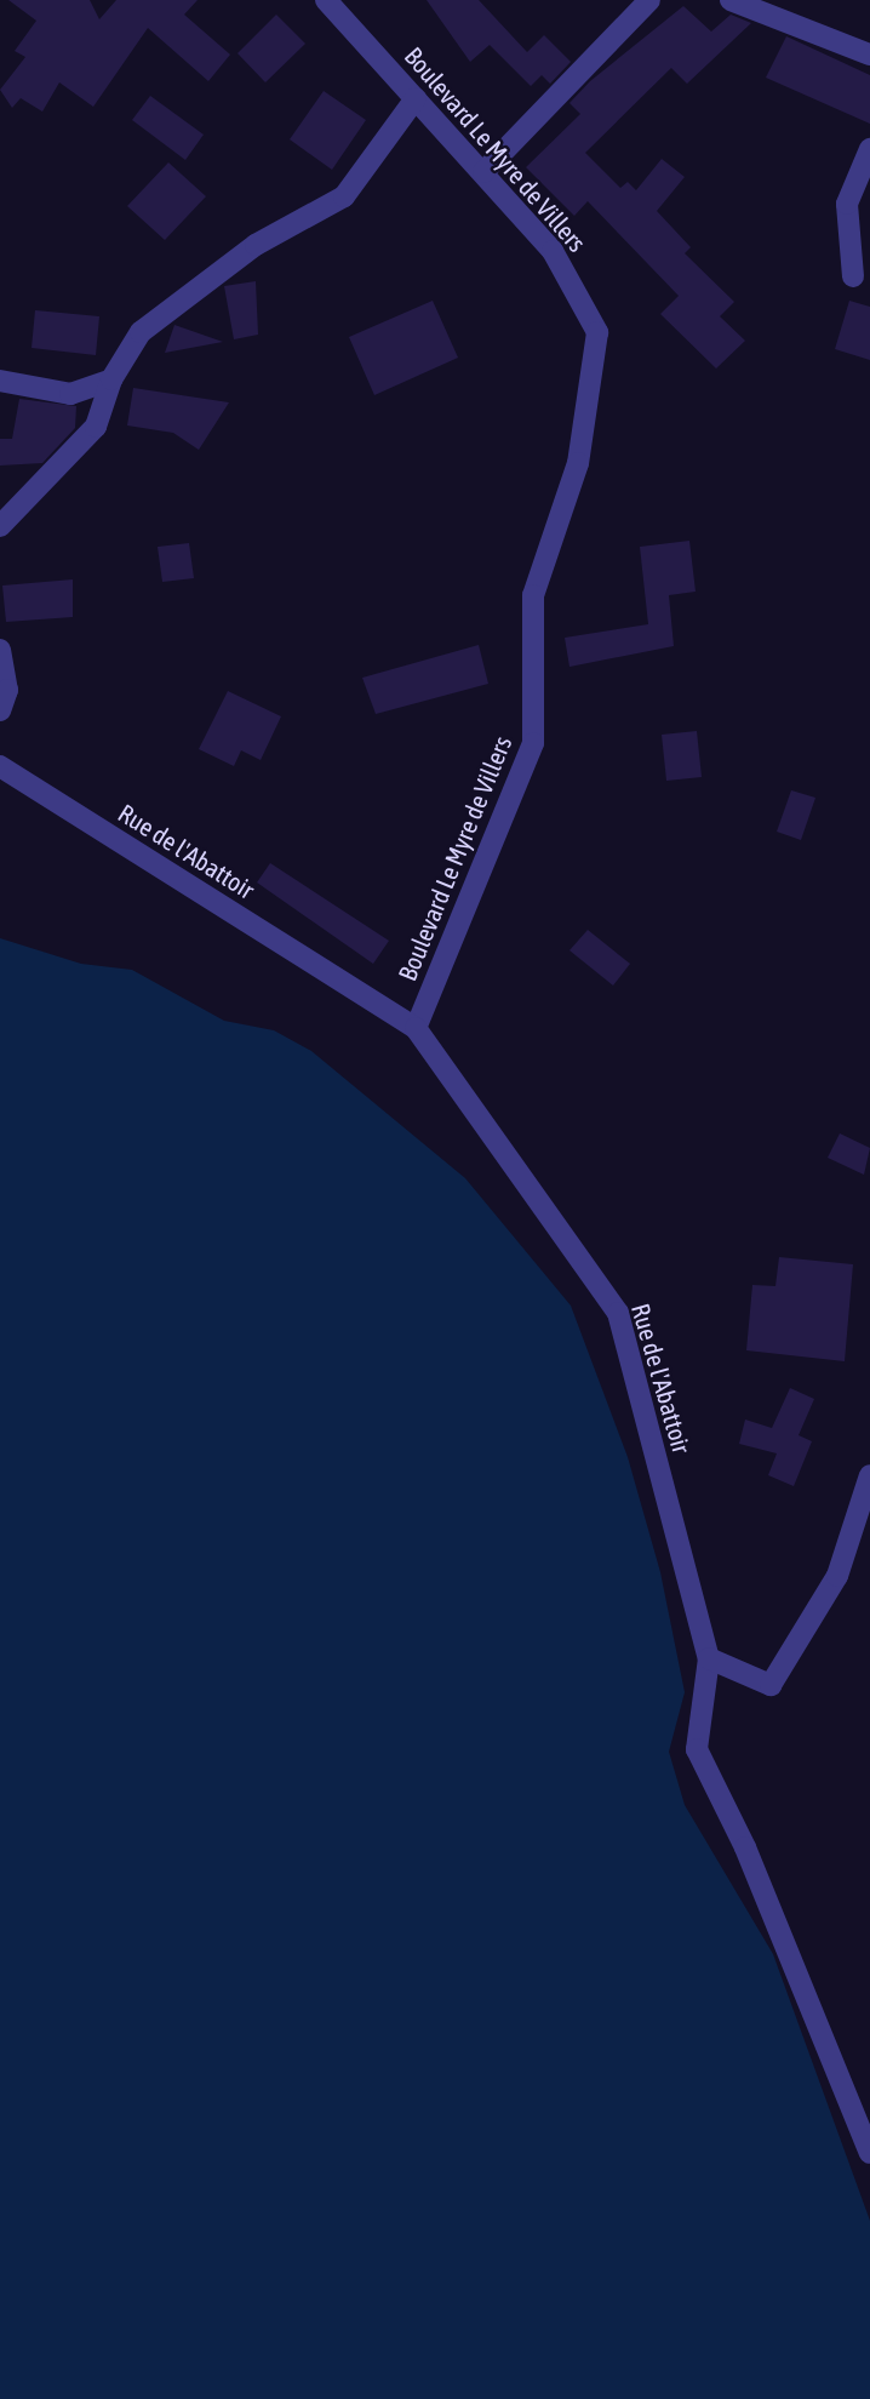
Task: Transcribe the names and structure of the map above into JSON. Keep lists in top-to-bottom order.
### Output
{
  "streets": {
    "street": ["Boulevard Le Myre de Villers", "Rue de l'Abattoir"]
  },
  "crossings": [
    ["Boulevard Le Myre de Villers", "Rue de l'Abattoir"]
  ]
}
